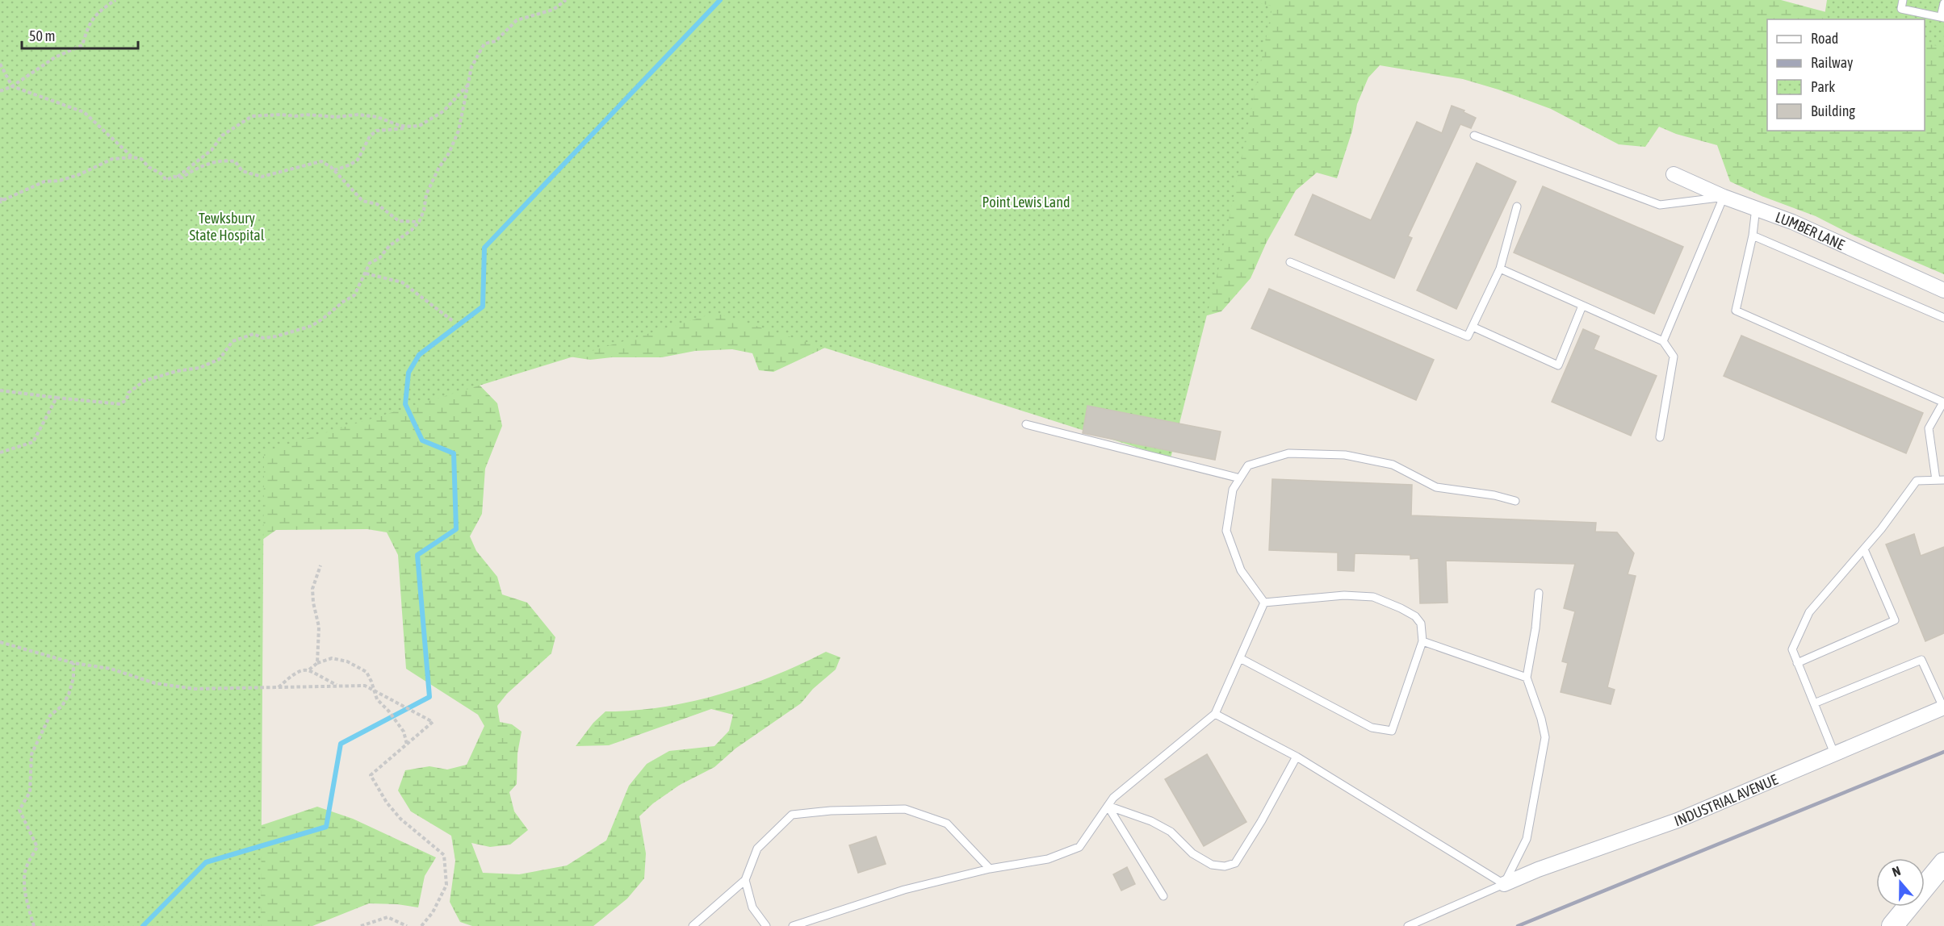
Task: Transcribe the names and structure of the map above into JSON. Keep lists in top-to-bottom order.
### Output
{
  "streets": {
    "street": ["LUMBER LANE", "INDUSTRIAL AVENUE"]
  },
  "parks": ["Point Lewis Land", "Tewksbury State Hospital"],
  "legend": [
    "Road",
    "Railway",
    "Park",
    "Building"
  ],
  "scale_bar": "50 m",
  "north": "top"
}
